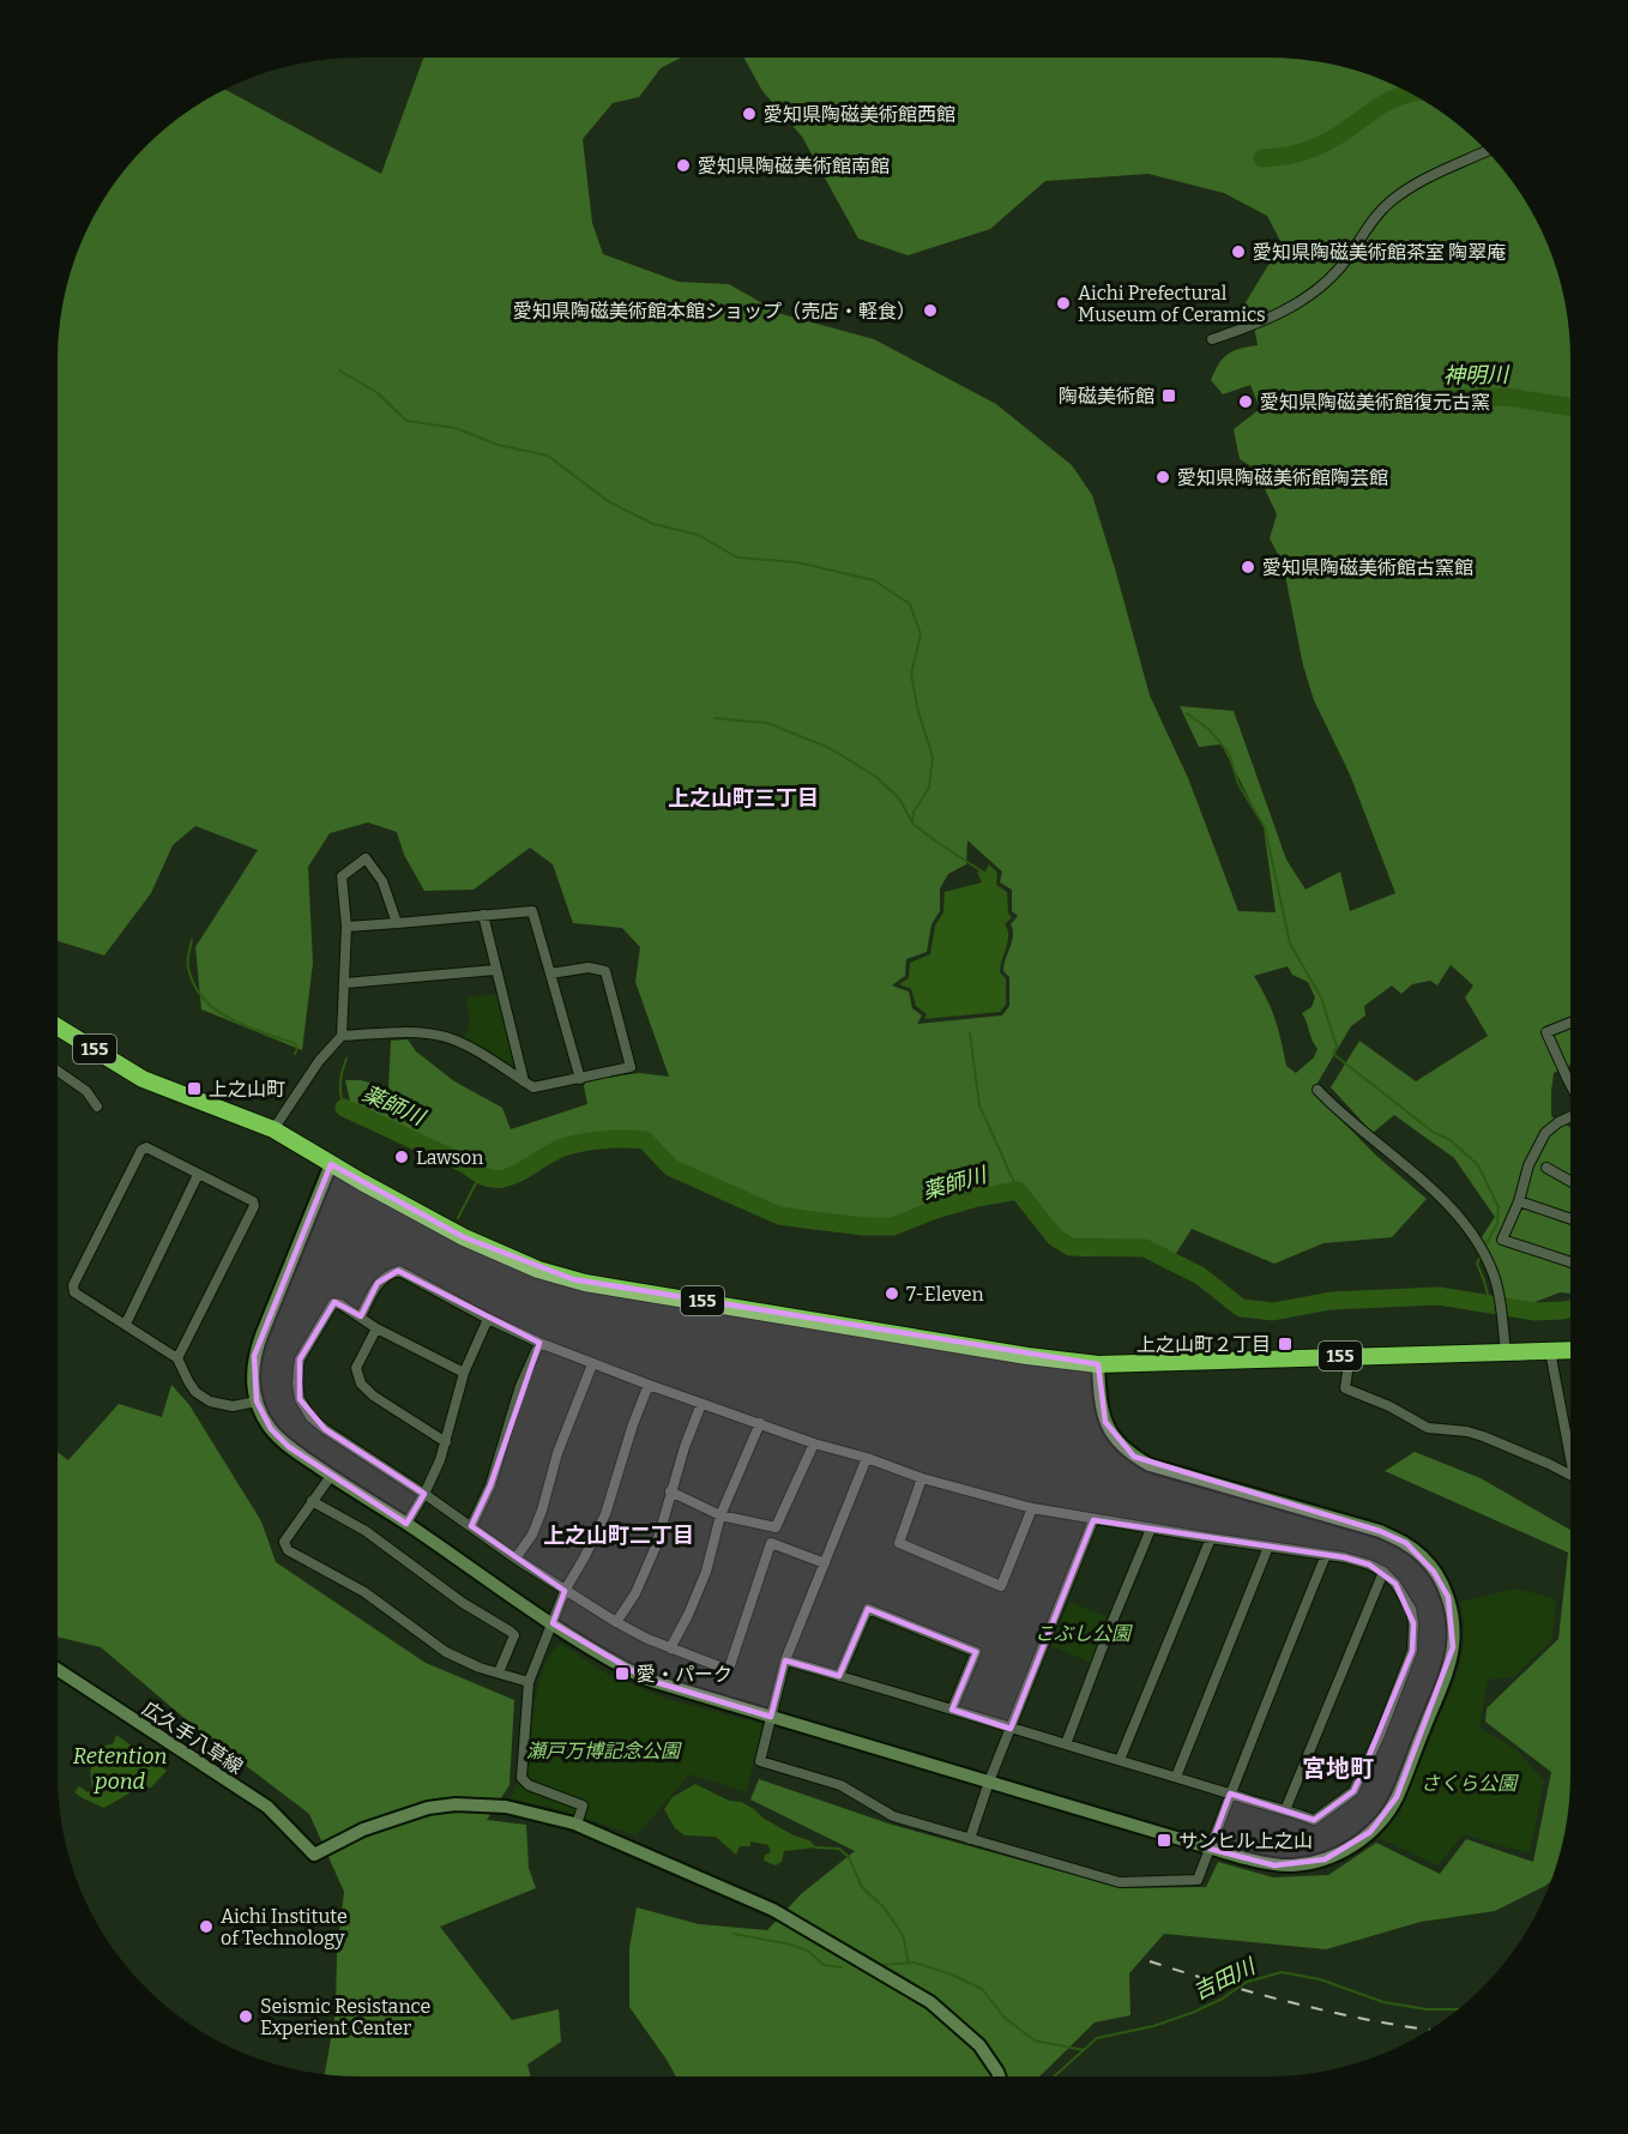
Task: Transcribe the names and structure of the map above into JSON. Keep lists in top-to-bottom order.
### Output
{
  "streets": {
    "highway": ["155"],
    "street": ["広久手八草線"]
  },
  "districts": ["上之山町三丁目", "上之山町二丁目", "宮地町"],
  "water": [
    "神明川",
    "薬師川",
    "Retention pond",
    "吉田川"
  ],
  "parks": ["こぶし公園", "瀬戸万博記念公園", "さくら公園"],
  "places": {
    "other": [
      "愛知県陶磁美術館西館",
      "愛知県陶磁美術館南館",
      "愛知県陶磁美術館茶室 陶翠庵",
      "Aichi Prefectural Museum of Ceramics",
      "愛知県陶磁美術館本館ショップ（売店・軽食）",
      "愛知県陶磁美術館復元古窯",
      "愛知県陶磁美術館陶芸館",
      "愛知県陶磁美術館古窯館",
      "Lawson",
      "7-Eleven",
      "Aichi Institute of Technology",
      "Seismic Resistance Experient Center"
    ],
    "transit": [
      "陶磁美術館",
      "上之山町",
      "上之山町２丁目",
      "愛・パーク",
      "サンヒル上之山"
    ]
  }
}
